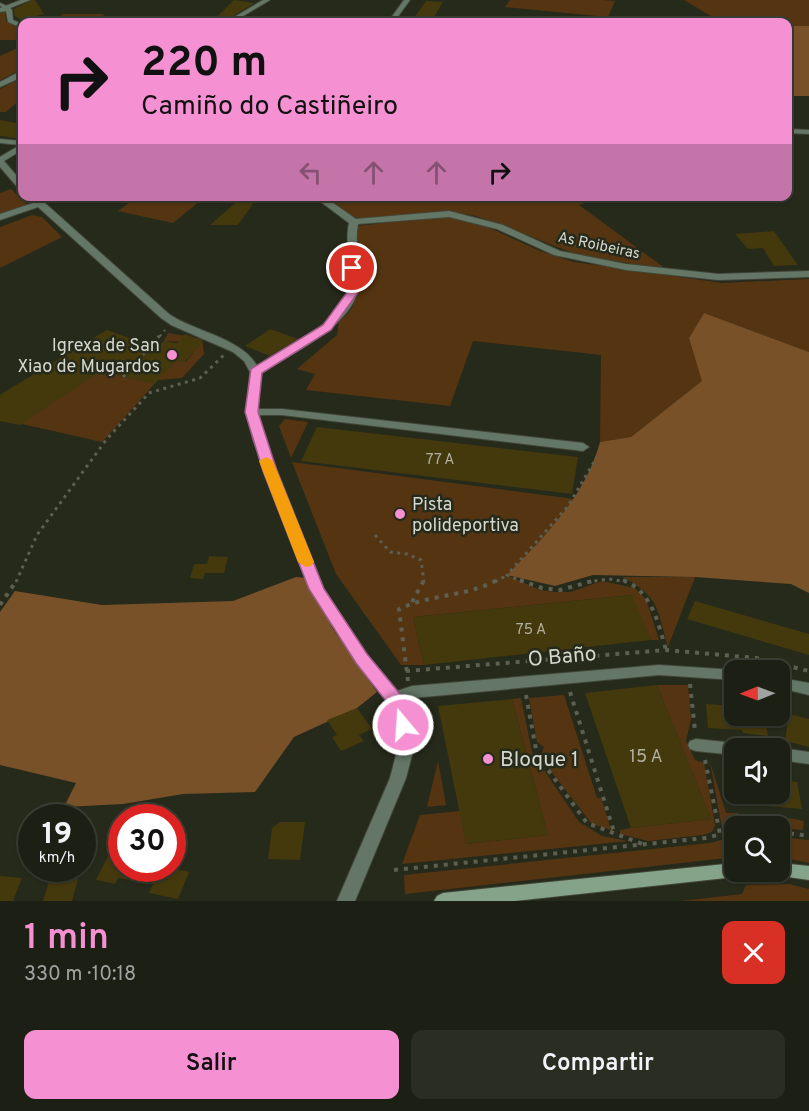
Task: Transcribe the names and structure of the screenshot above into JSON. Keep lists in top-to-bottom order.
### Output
{
  "streets": {
    "street": ["As Roibeiras", "O Baño"]
  },
  "places": ["Igrexa de San Xiao de Mugardos", "Pista polideportiva", "Bloque 1"],
  "house_numbers": ["77 A", "75 A", "15 A"],
  "north": "left",
  "page": {
    "turn": ["220 m", "Camiño do Castiñeiro"],
    "speed": "19 km/h",
    "limit": "30",
    "heading": ["1 min", "330 m · 10:18"],
    "buttons": ["Salir", "Compartir"]
  }
}
